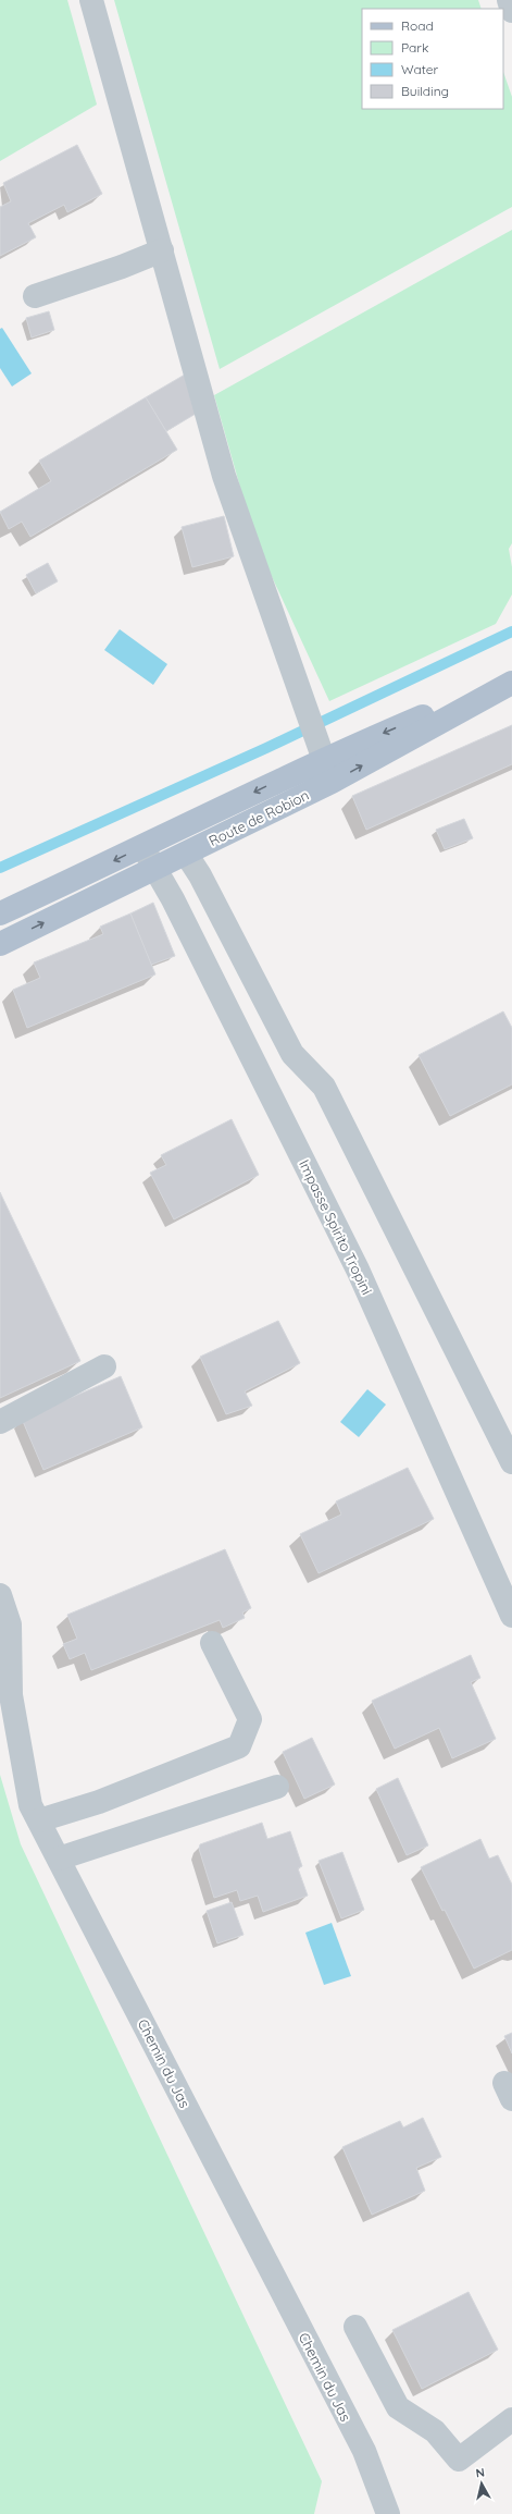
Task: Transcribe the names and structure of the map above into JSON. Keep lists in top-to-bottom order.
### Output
{
  "streets": {
    "main road": ["Route de Robion"],
    "street": ["Impasse Spirito Tropini", "Chemin du Jas"]
  },
  "crossings": [
    ["Route de Robion", "Impasse Spirito Tropini"]
  ],
  "legend": [
    "Road",
    "Park",
    "Water",
    "Building"
  ],
  "north": "top"
}
